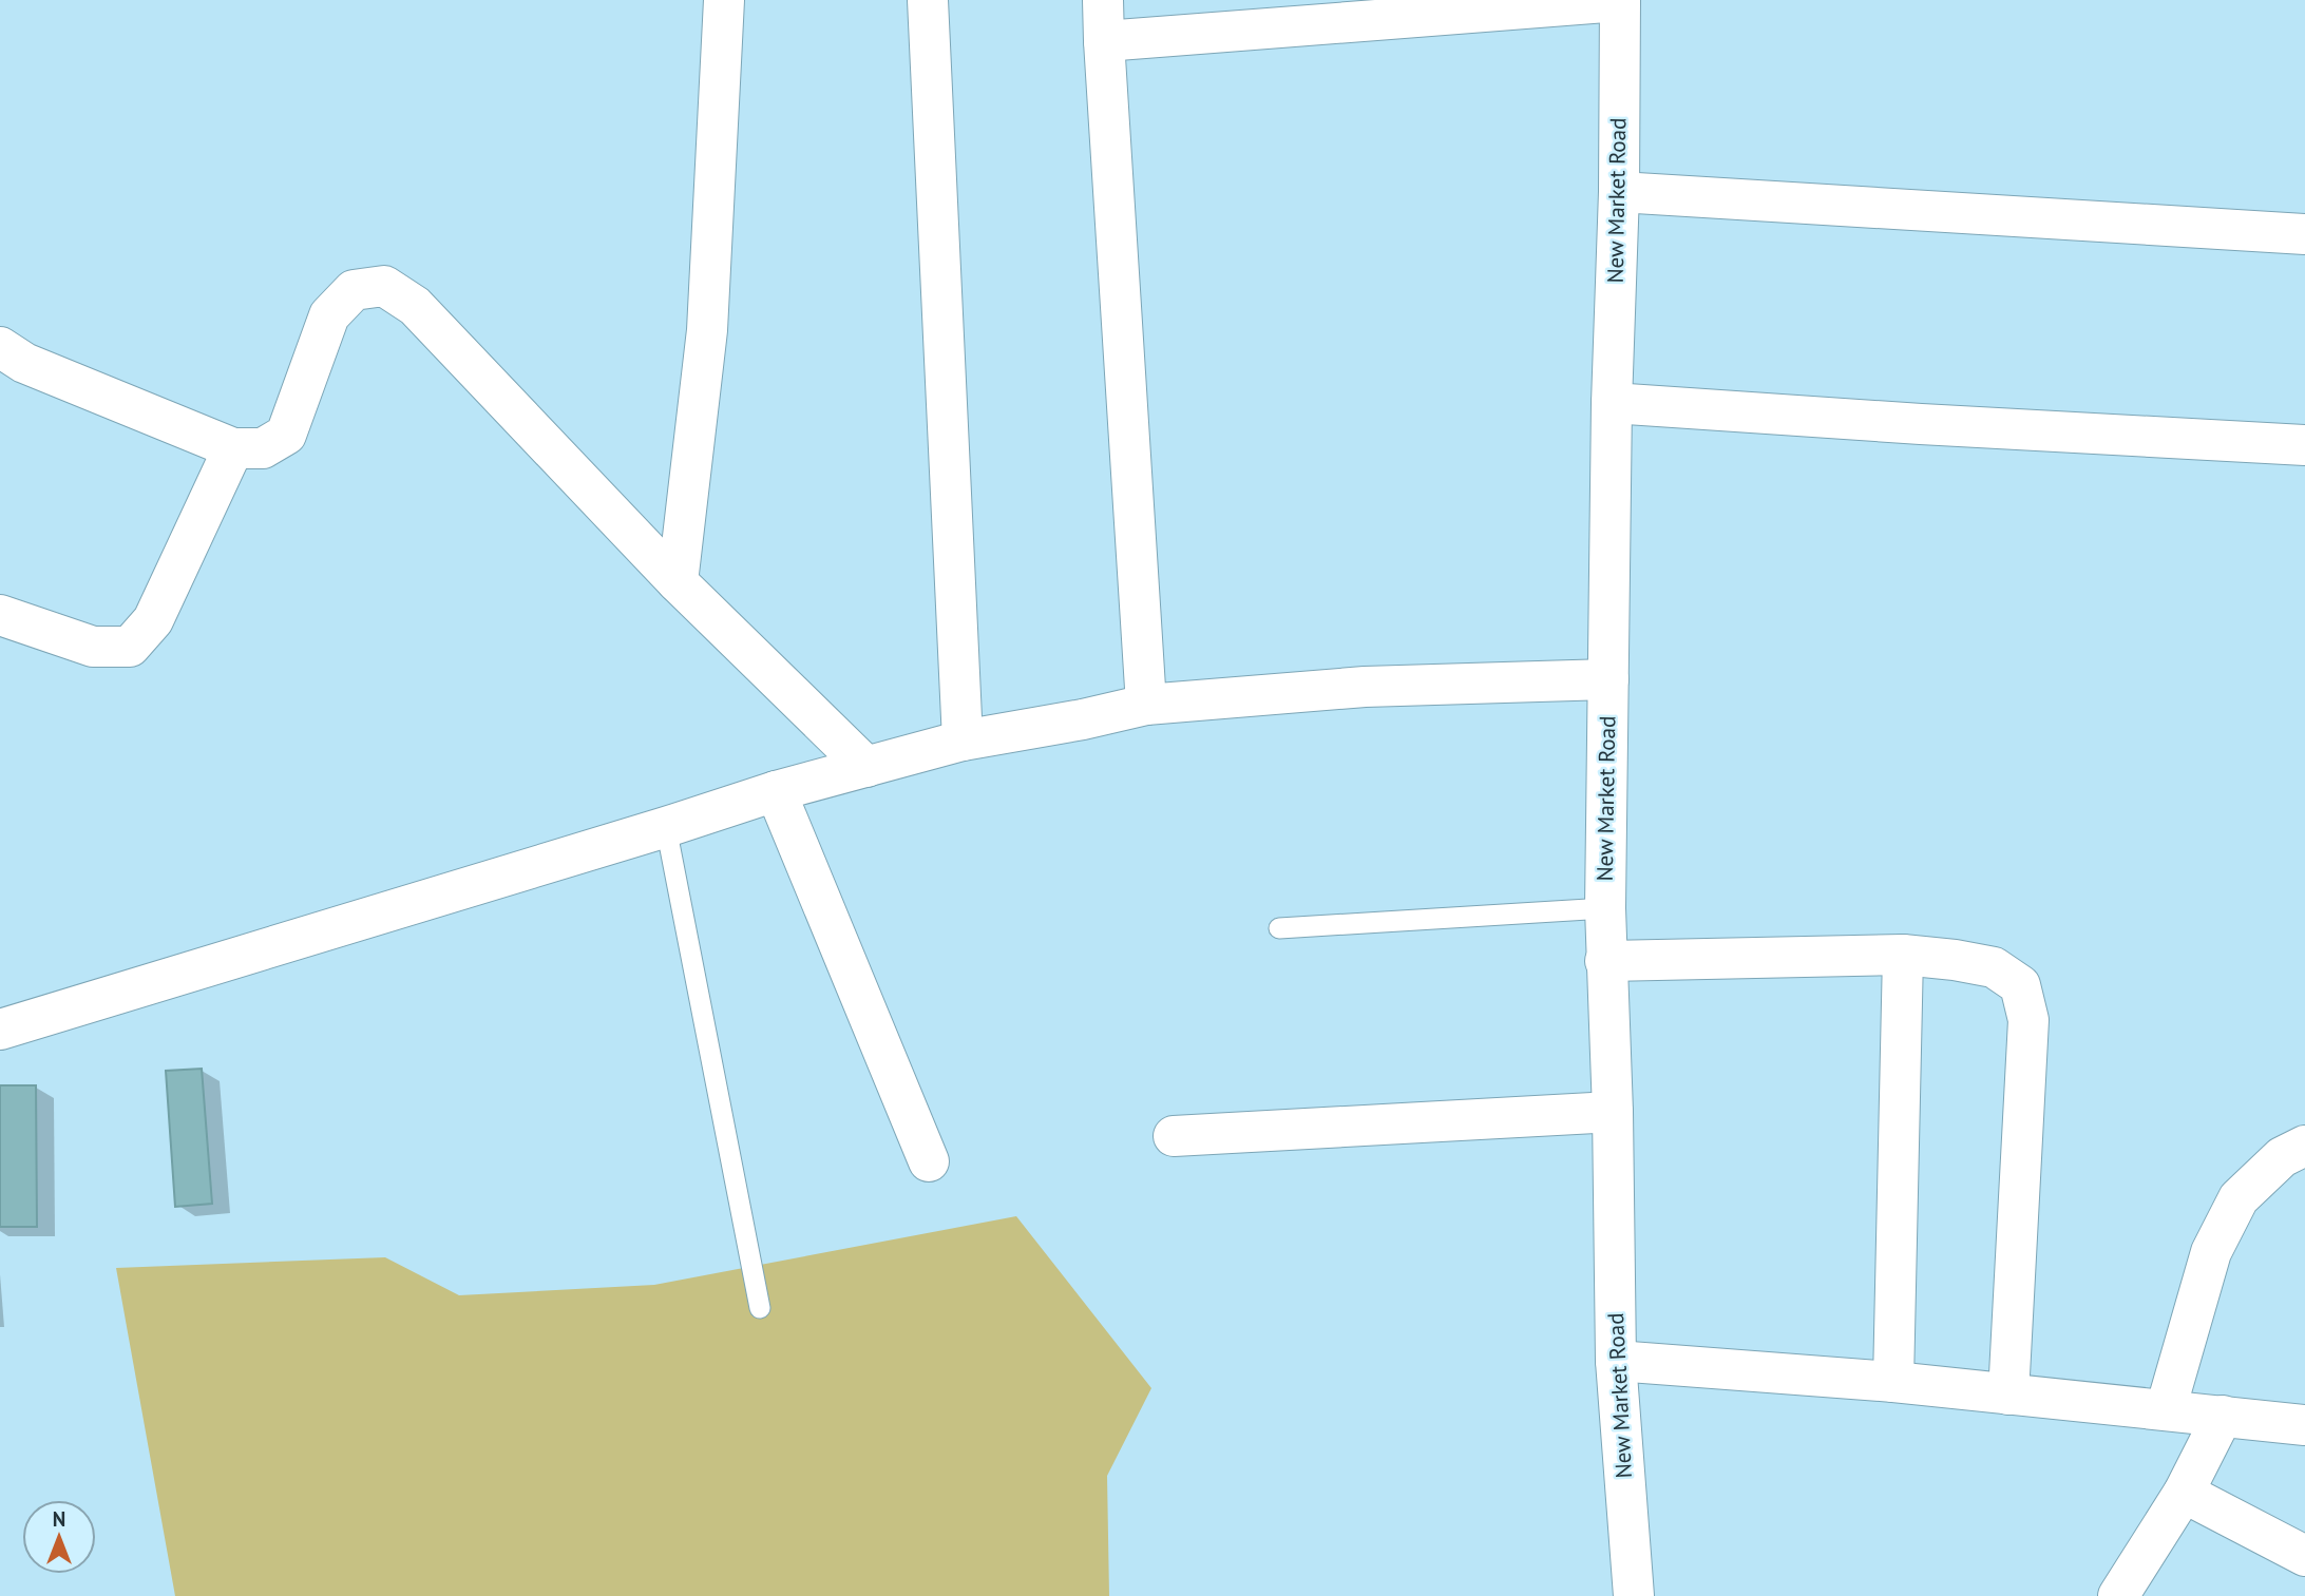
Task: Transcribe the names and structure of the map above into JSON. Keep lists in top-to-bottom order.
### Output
{
  "streets": {
    "street": ["New Market Road"]
  },
  "north": "top"
}
